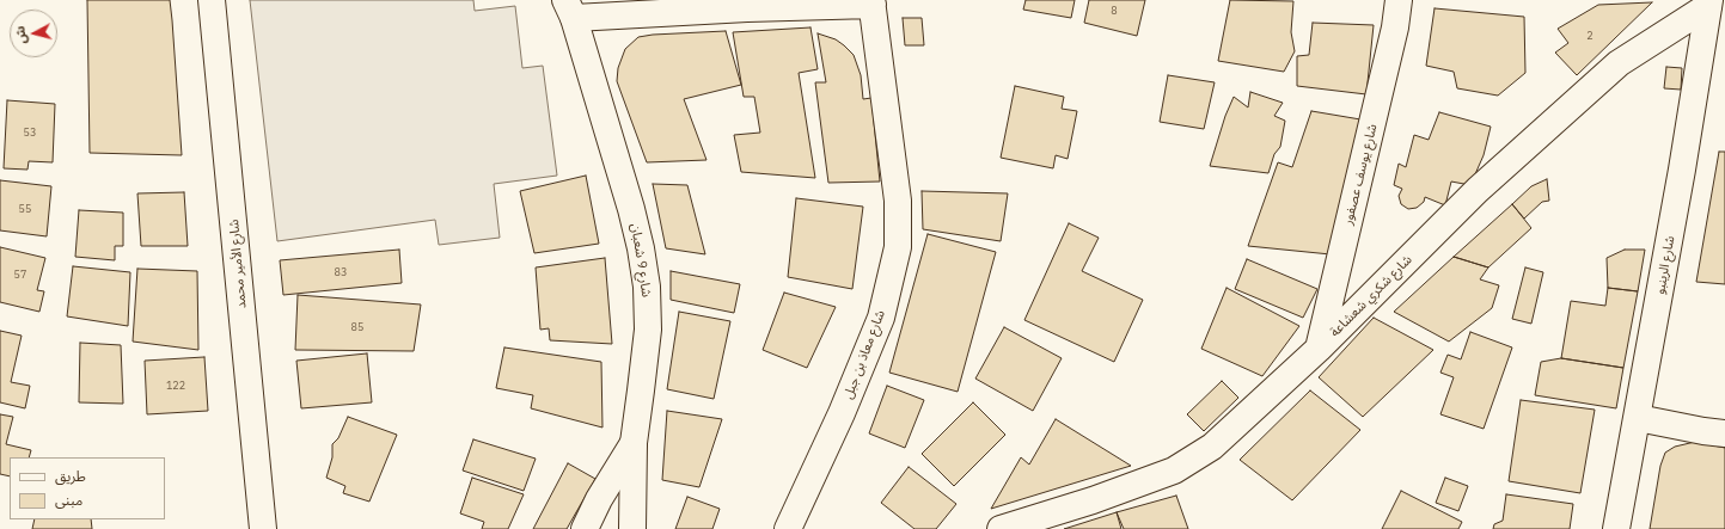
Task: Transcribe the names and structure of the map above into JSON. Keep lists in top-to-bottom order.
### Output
{
  "streets": {
    "street": [
      "شارع يوسف عصفور",
      "شارع 9 شعبان",
      "شارع الأمير محمد",
      "شارع الرينبو",
      "شارع شكري شعشاعة",
      "شارع معاذ بن جبل"
    ]
  },
  "crossings": [
    ["شارع يوسف عصفور", "شارع شكري شعشاعة"],
    ["شارع الرينبو", "شارع شكري شعشاعة"]
  ],
  "house_numbers": [
    "8",
    "2",
    "53",
    "55",
    "83",
    "57",
    "85",
    "122"
  ],
  "legend": ["طريق", "مبنى"],
  "north": "left"
}
